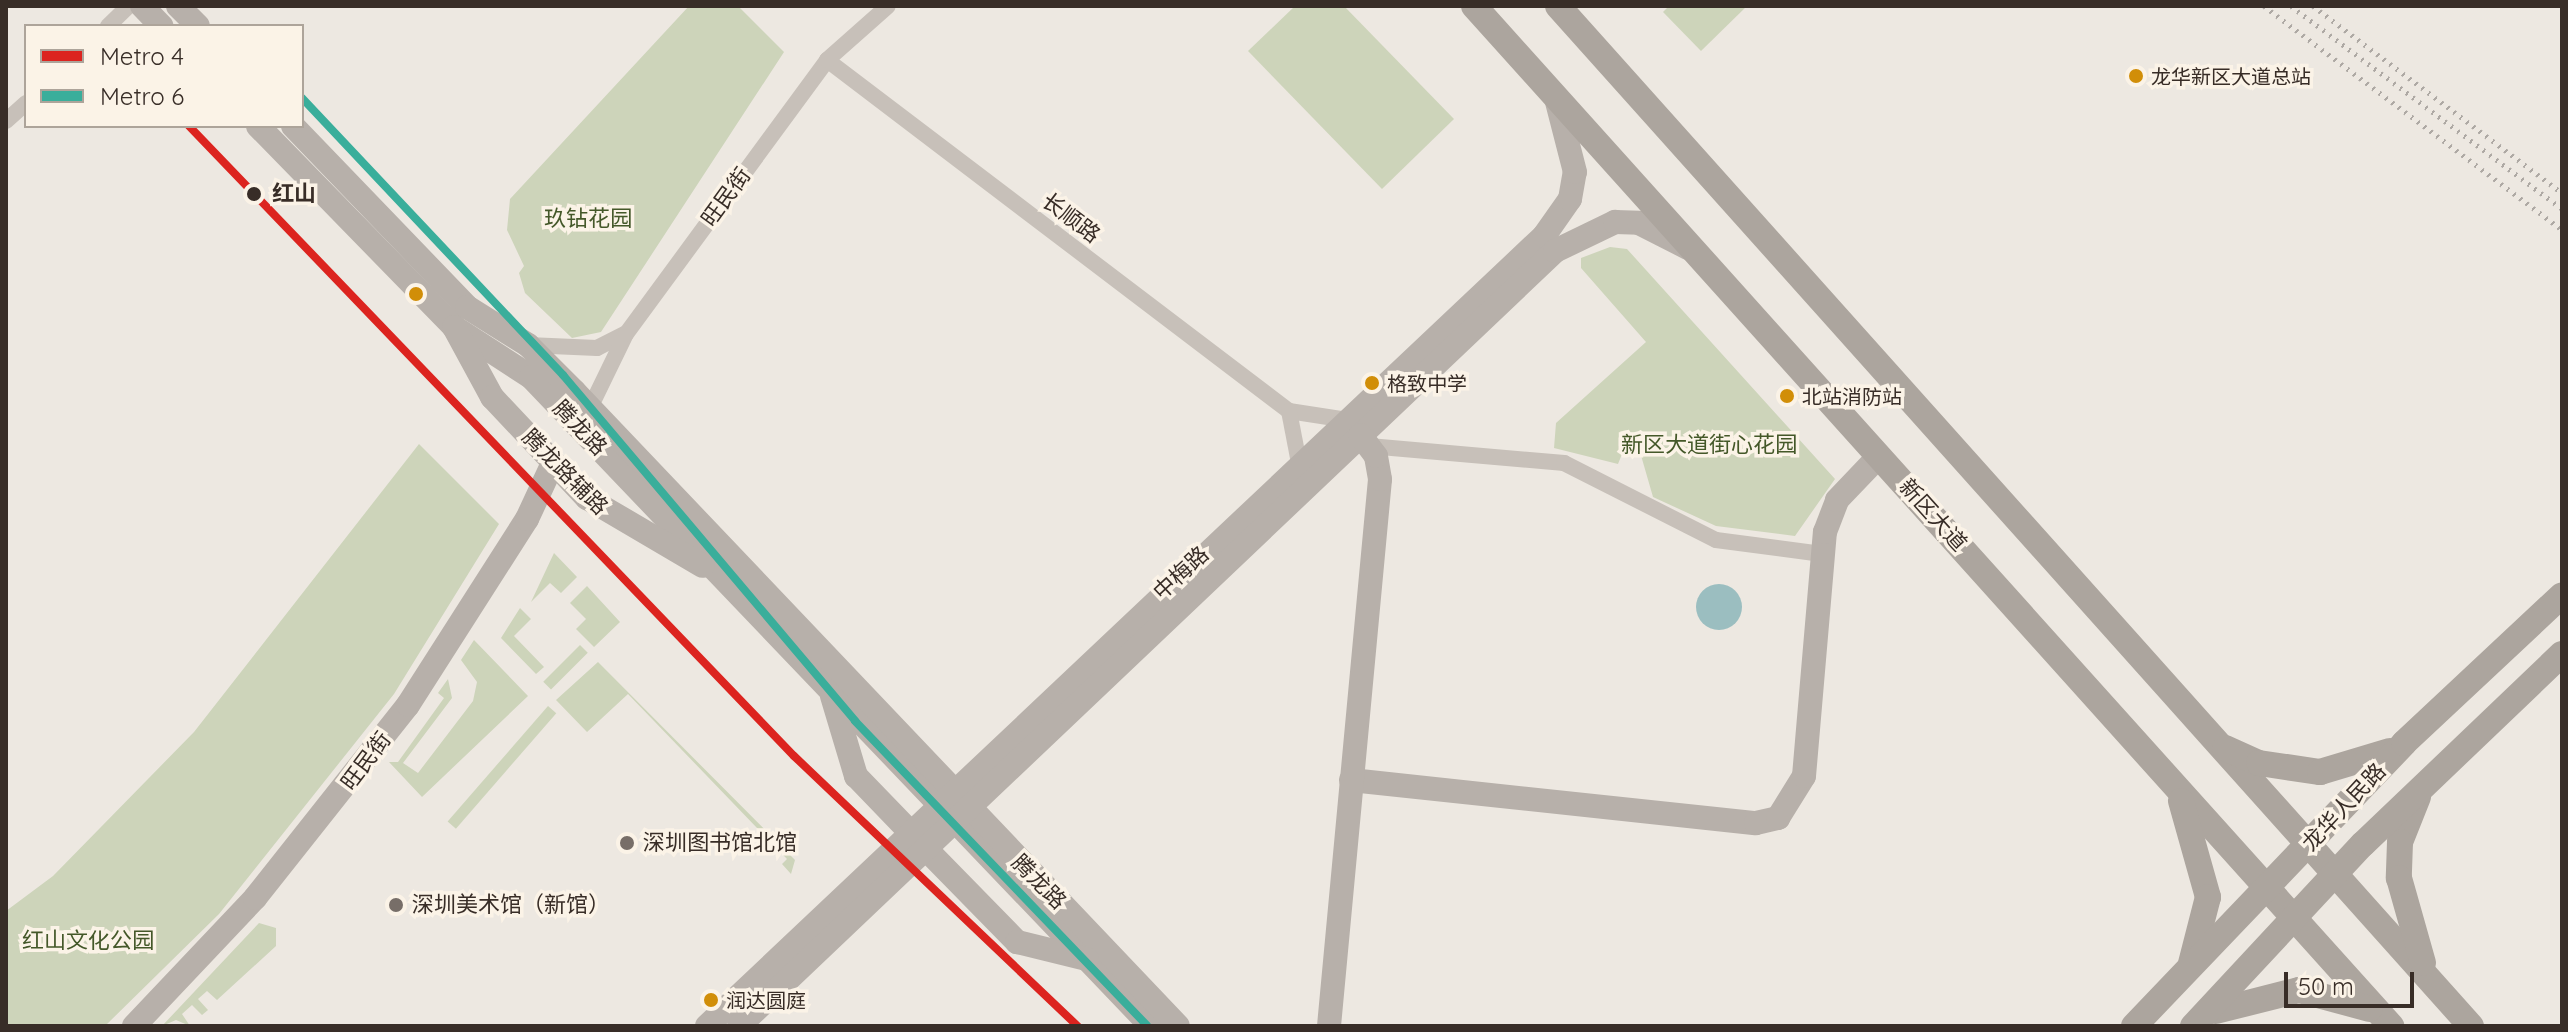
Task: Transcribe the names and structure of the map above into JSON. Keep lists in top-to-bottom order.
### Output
{
  "streets": {
    "main road": [
      "旺民街",
      "腾龙路",
      "腾龙路辅路",
      "新区大道",
      "中梅路",
      "龙华人民路"
    ],
    "street": ["长顺路"]
  },
  "crossings": [
    ["旺民街", "长顺路"],
    ["旺民街", "腾龙路"],
    ["旺民街", "腾龙路辅路"],
    ["腾龙路", "腾龙路辅路"],
    ["腾龙路", "中梅路"],
    ["新区大道", "中梅路"],
    ["新区大道", "龙华人民路"]
  ],
  "parks": ["玖钻花园", "新区大道街心花园", "红山文化公园"],
  "places": [
    "龙华新区大道总站",
    "红山",
    "格致中学",
    "北站消防站",
    "深圳图书馆北馆",
    "深圳美术馆（新馆）",
    "润达圆庭"
  ],
  "lines": ["metro line 6", "metro line 4"],
  "legend": ["Metro 4", "Metro 6"],
  "scale_bar": "50 m"
}
